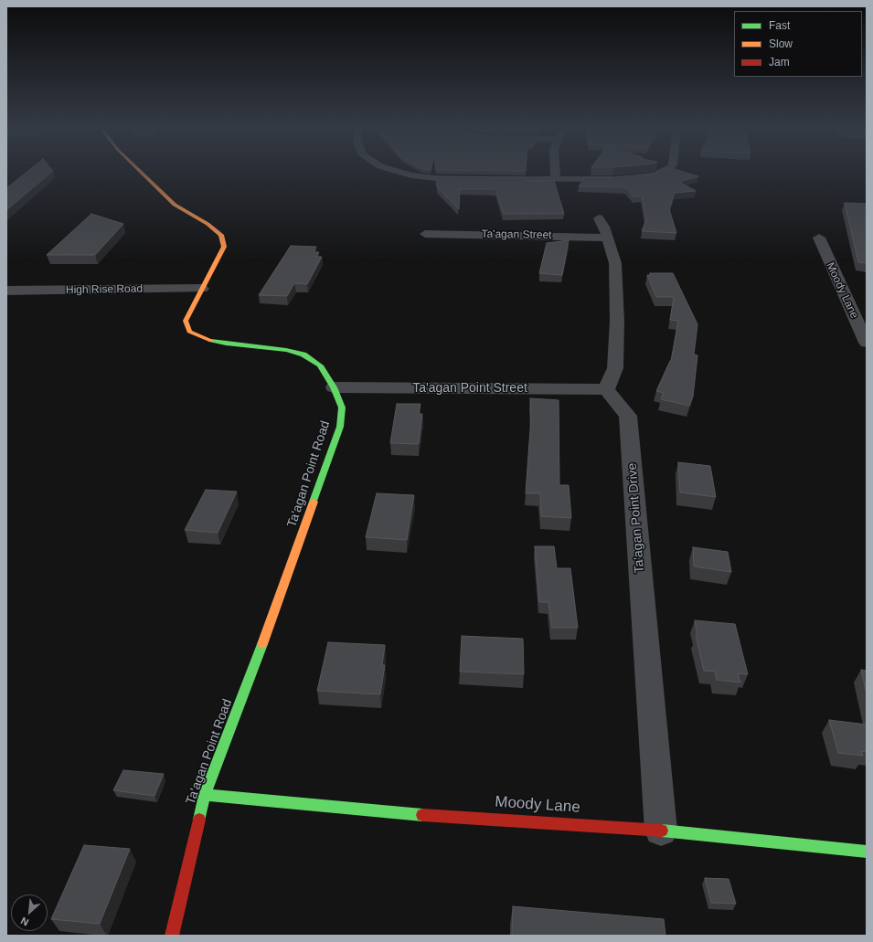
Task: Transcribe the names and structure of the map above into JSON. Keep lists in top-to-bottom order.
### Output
{
  "streets": {
    "street": [
      "Ta'agan Street",
      "High Rise Road",
      "Moody Lane",
      "Ta'agan Point Street",
      "Ta'agan Point Road",
      "Ta'agan Point Drive"
    ]
  },
  "crossings": [
    ["High Rise Road", "Ta'agan Point Road"],
    ["Moody Lane", "Ta'agan Point Road"],
    ["Moody Lane", "Ta'agan Point Drive"],
    ["Ta'agan Point Street", "Ta'agan Point Road"],
    ["Ta'agan Point Street", "Ta'agan Point Drive"]
  ],
  "legend": ["Fast", "Slow", "Jam"],
  "north": "bottom left"
}
